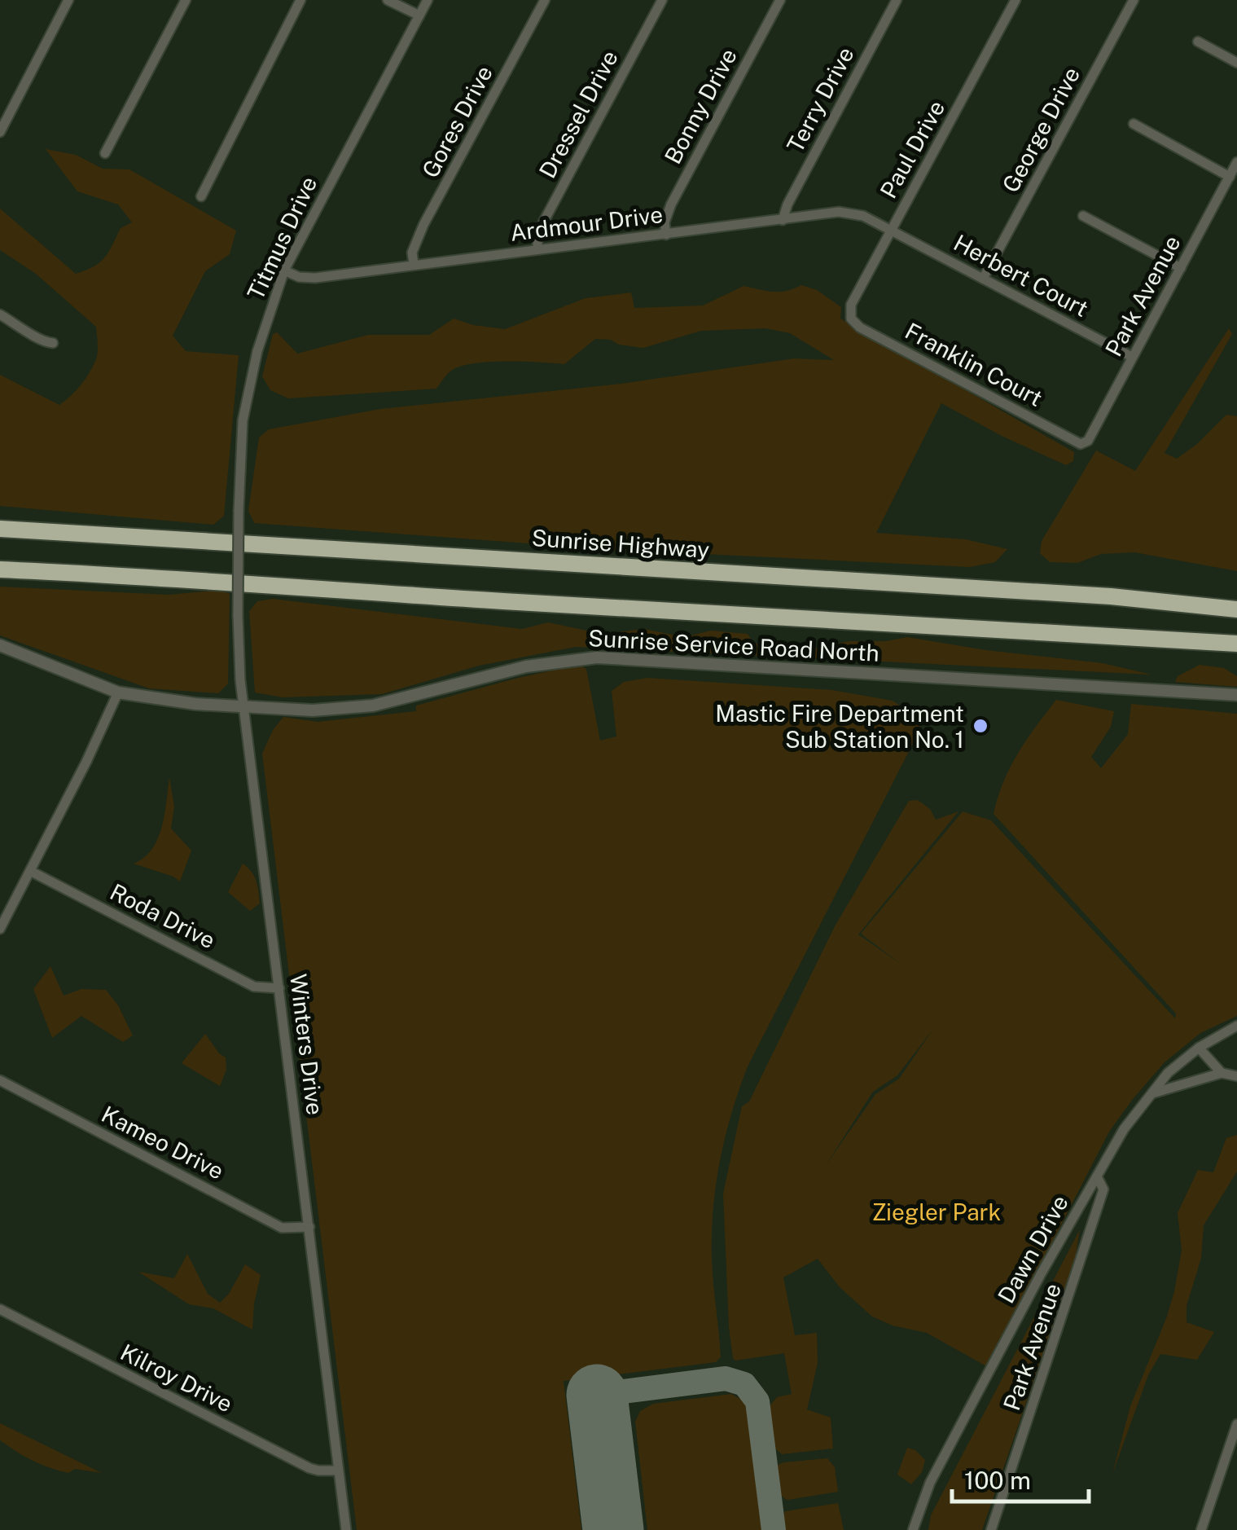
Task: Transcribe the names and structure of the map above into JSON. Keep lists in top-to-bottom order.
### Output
{
  "streets": {
    "highway": ["Sunrise Highway"],
    "street": [
      "Terry Drive",
      "Bonny Drive",
      "Dressel Drive",
      "Gores Drive",
      "George Drive",
      "Paul Drive",
      "Ardmour Drive",
      "Titmus Drive",
      "Herbert Court",
      "Park Avenue",
      "Franklin Court",
      "Sunrise Service Road North",
      "Roda Drive",
      "Winters Drive",
      "Kameo Drive",
      "Dawn Drive",
      "Kilroy Drive"
    ]
  },
  "crossings": [
    ["Terry Drive", "Ardmour Drive"],
    ["Bonny Drive", "Ardmour Drive"],
    ["Dressel Drive", "Ardmour Drive"],
    ["Gores Drive", "Ardmour Drive"],
    ["George Drive", "Herbert Court"],
    ["Paul Drive", "Ardmour Drive"],
    ["Paul Drive", "Herbert Court"],
    ["Paul Drive", "Franklin Court"],
    ["Ardmour Drive", "Titmus Drive"],
    ["Ardmour Drive", "Herbert Court"],
    ["Titmus Drive", "Winters Drive"],
    ["Herbert Court", "Park Avenue"],
    ["Park Avenue", "Franklin Court"],
    ["Park Avenue", "Dawn Drive"],
    ["Sunrise Service Road North", "Winters Drive"],
    ["Roda Drive", "Winters Drive"],
    ["Winters Drive", "Kameo Drive"],
    ["Winters Drive", "Kilroy Drive"]
  ],
  "parks": ["Ziegler Park"],
  "places": ["Mastic Fire Department Sub Station No. 1"],
  "scale_bar": "100 m"
}
